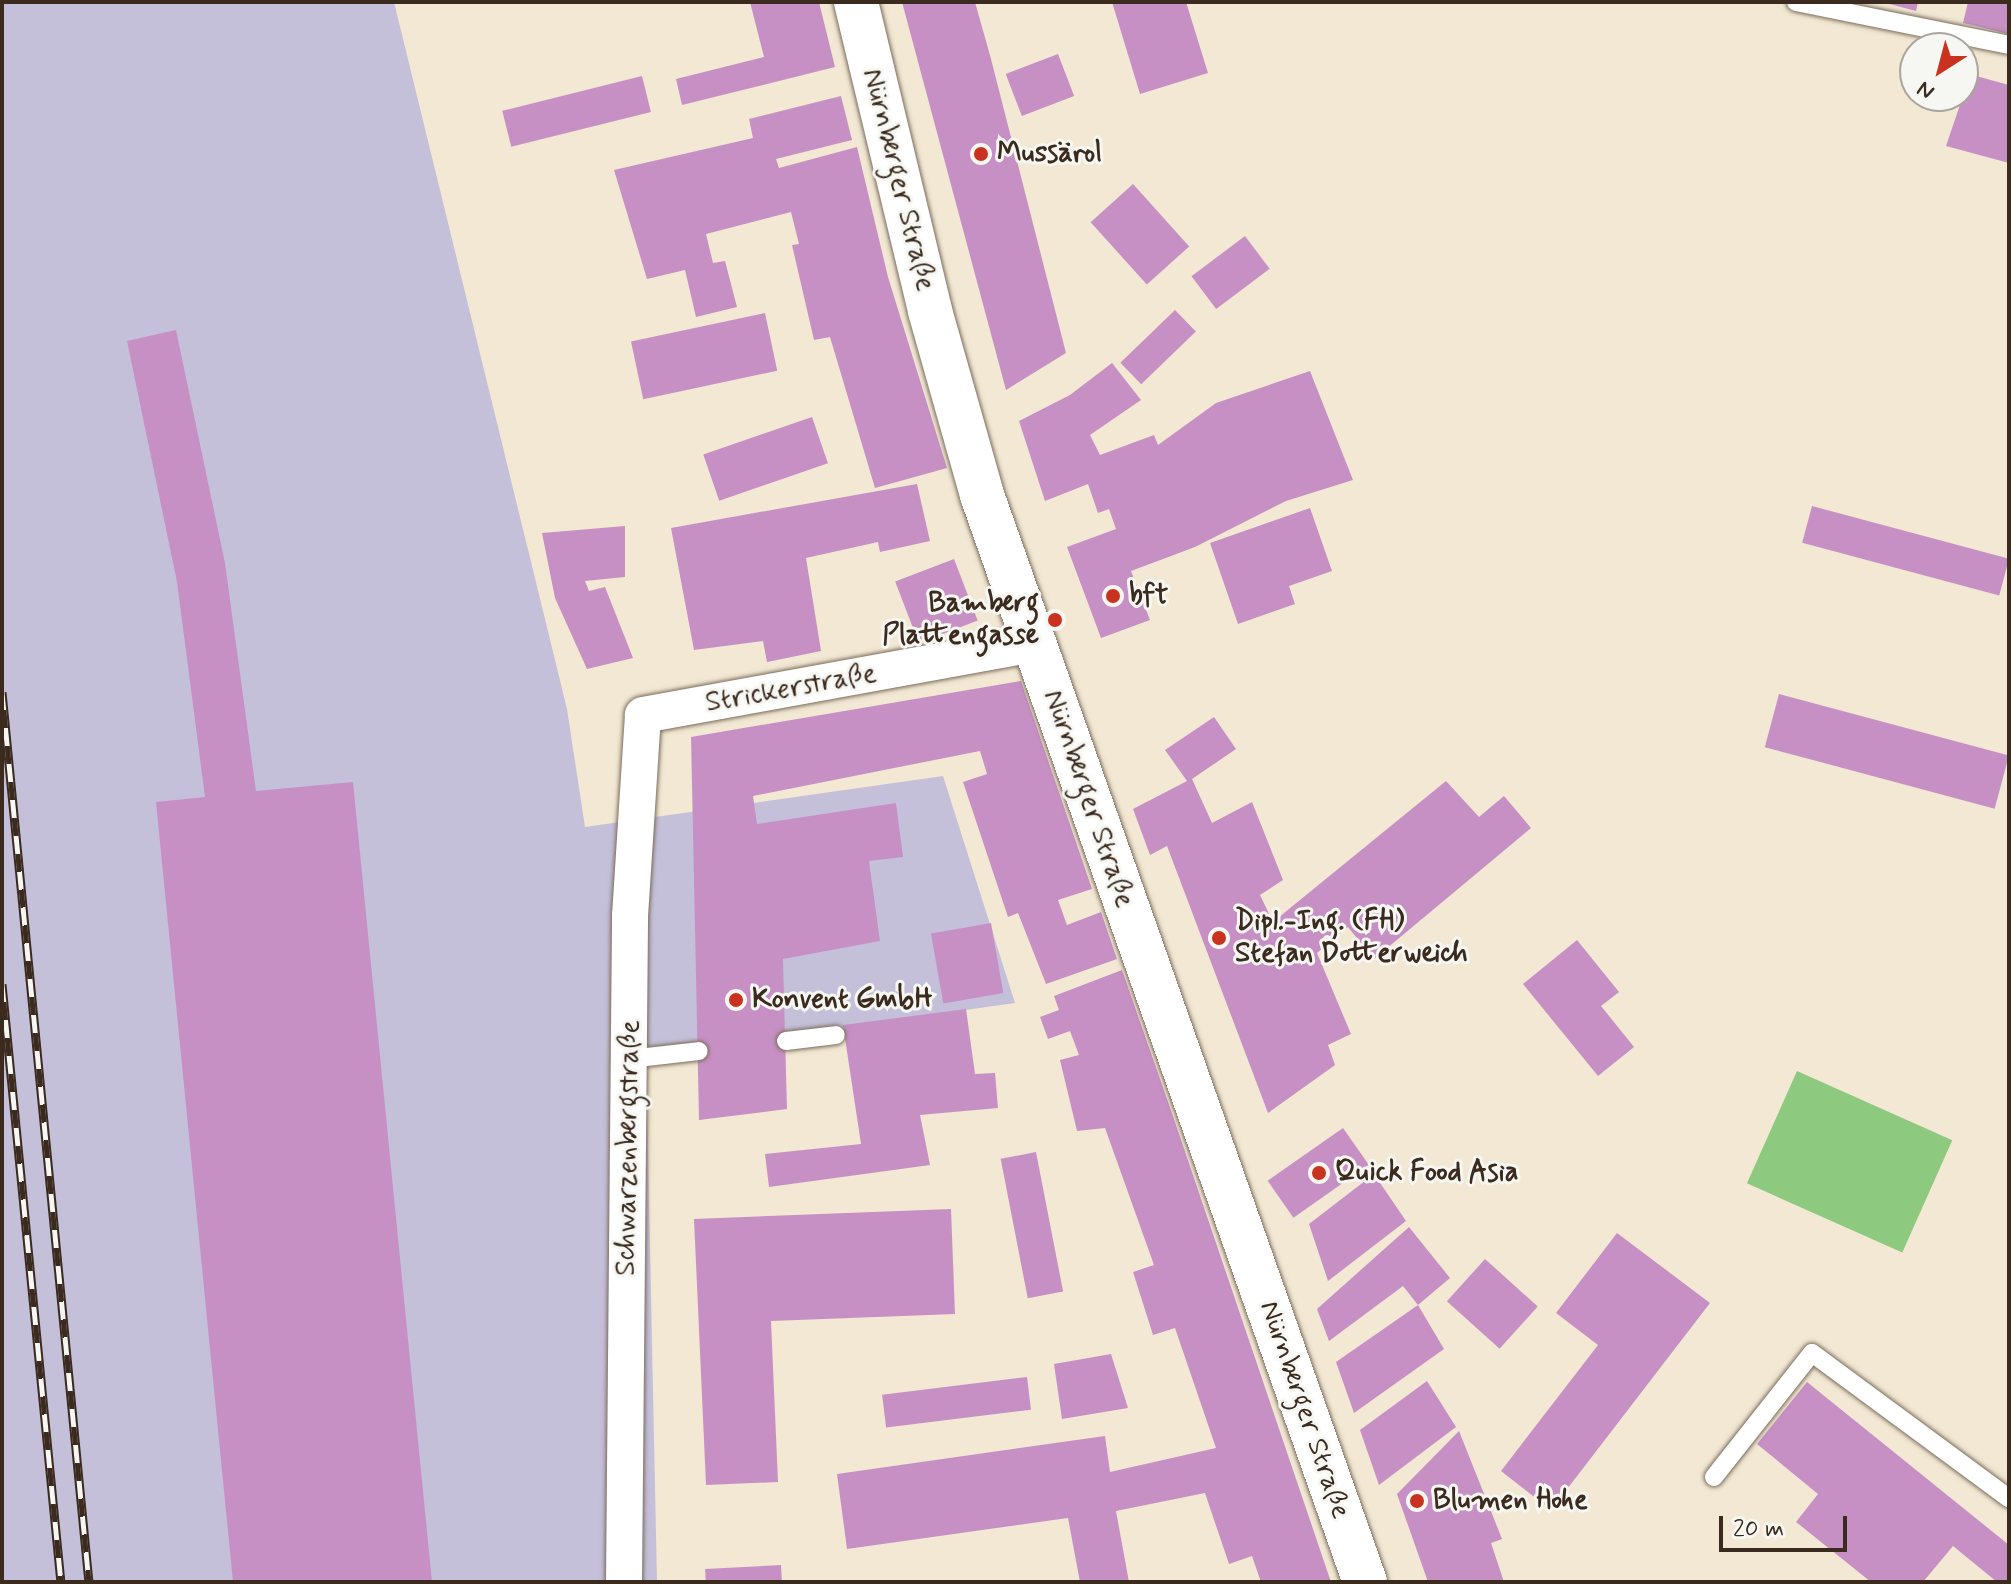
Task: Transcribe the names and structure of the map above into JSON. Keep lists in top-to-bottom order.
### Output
{
  "streets": {
    "street": ["Nürnberger Straße", "Strickerstraße", "Schwarzenbergstraße"]
  },
  "crossings": [
    ["Nürnberger Straße", "Strickerstraße"],
    ["Strickerstraße", "Schwarzenbergstraße"]
  ],
  "places": [
    "Mussärol",
    "bft",
    "Bamberg Plattengasse",
    "Dipl.-Ing. (FH) Stefan Dotterweich",
    "Konvent GmbH",
    "Quick Food Asia",
    "Blumen Hohe"
  ],
  "scale_bar": "20 m",
  "north": "bottom left"
}
